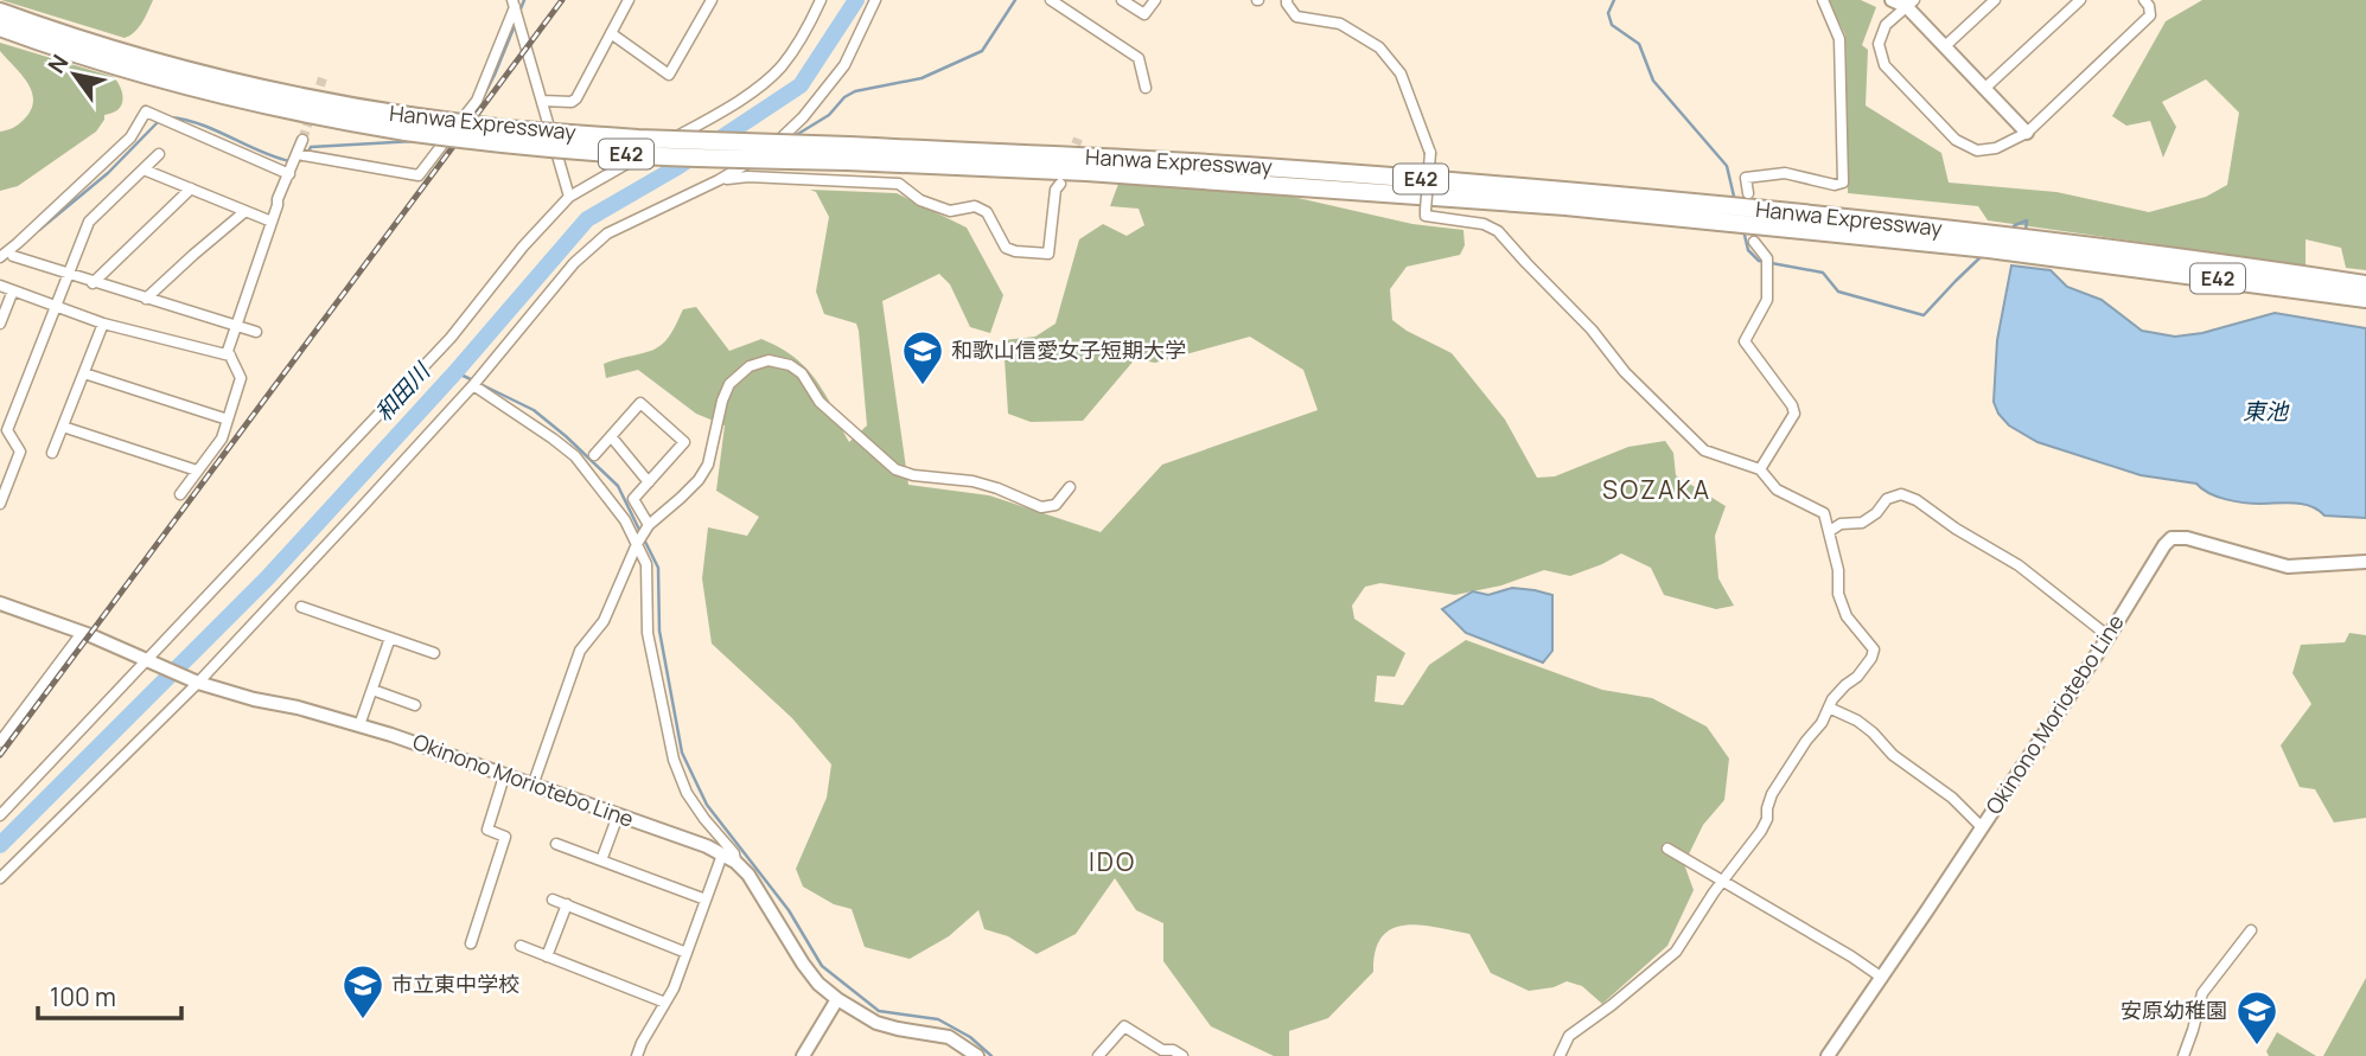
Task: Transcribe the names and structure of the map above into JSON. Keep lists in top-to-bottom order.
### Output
{
  "streets": {
    "highway": ["Hanwa Expressway", "E42"],
    "main road": ["Okinono Moriotebo Line"]
  },
  "districts": ["SOZAKA", "IDO"],
  "water": ["和田川", "東池"],
  "places": {
    "school or university": ["和歌山信愛女子短期大学", "市立東中学校", "安原幼稚園"]
  },
  "scale_bar": "100 m",
  "north": "top left"
}
